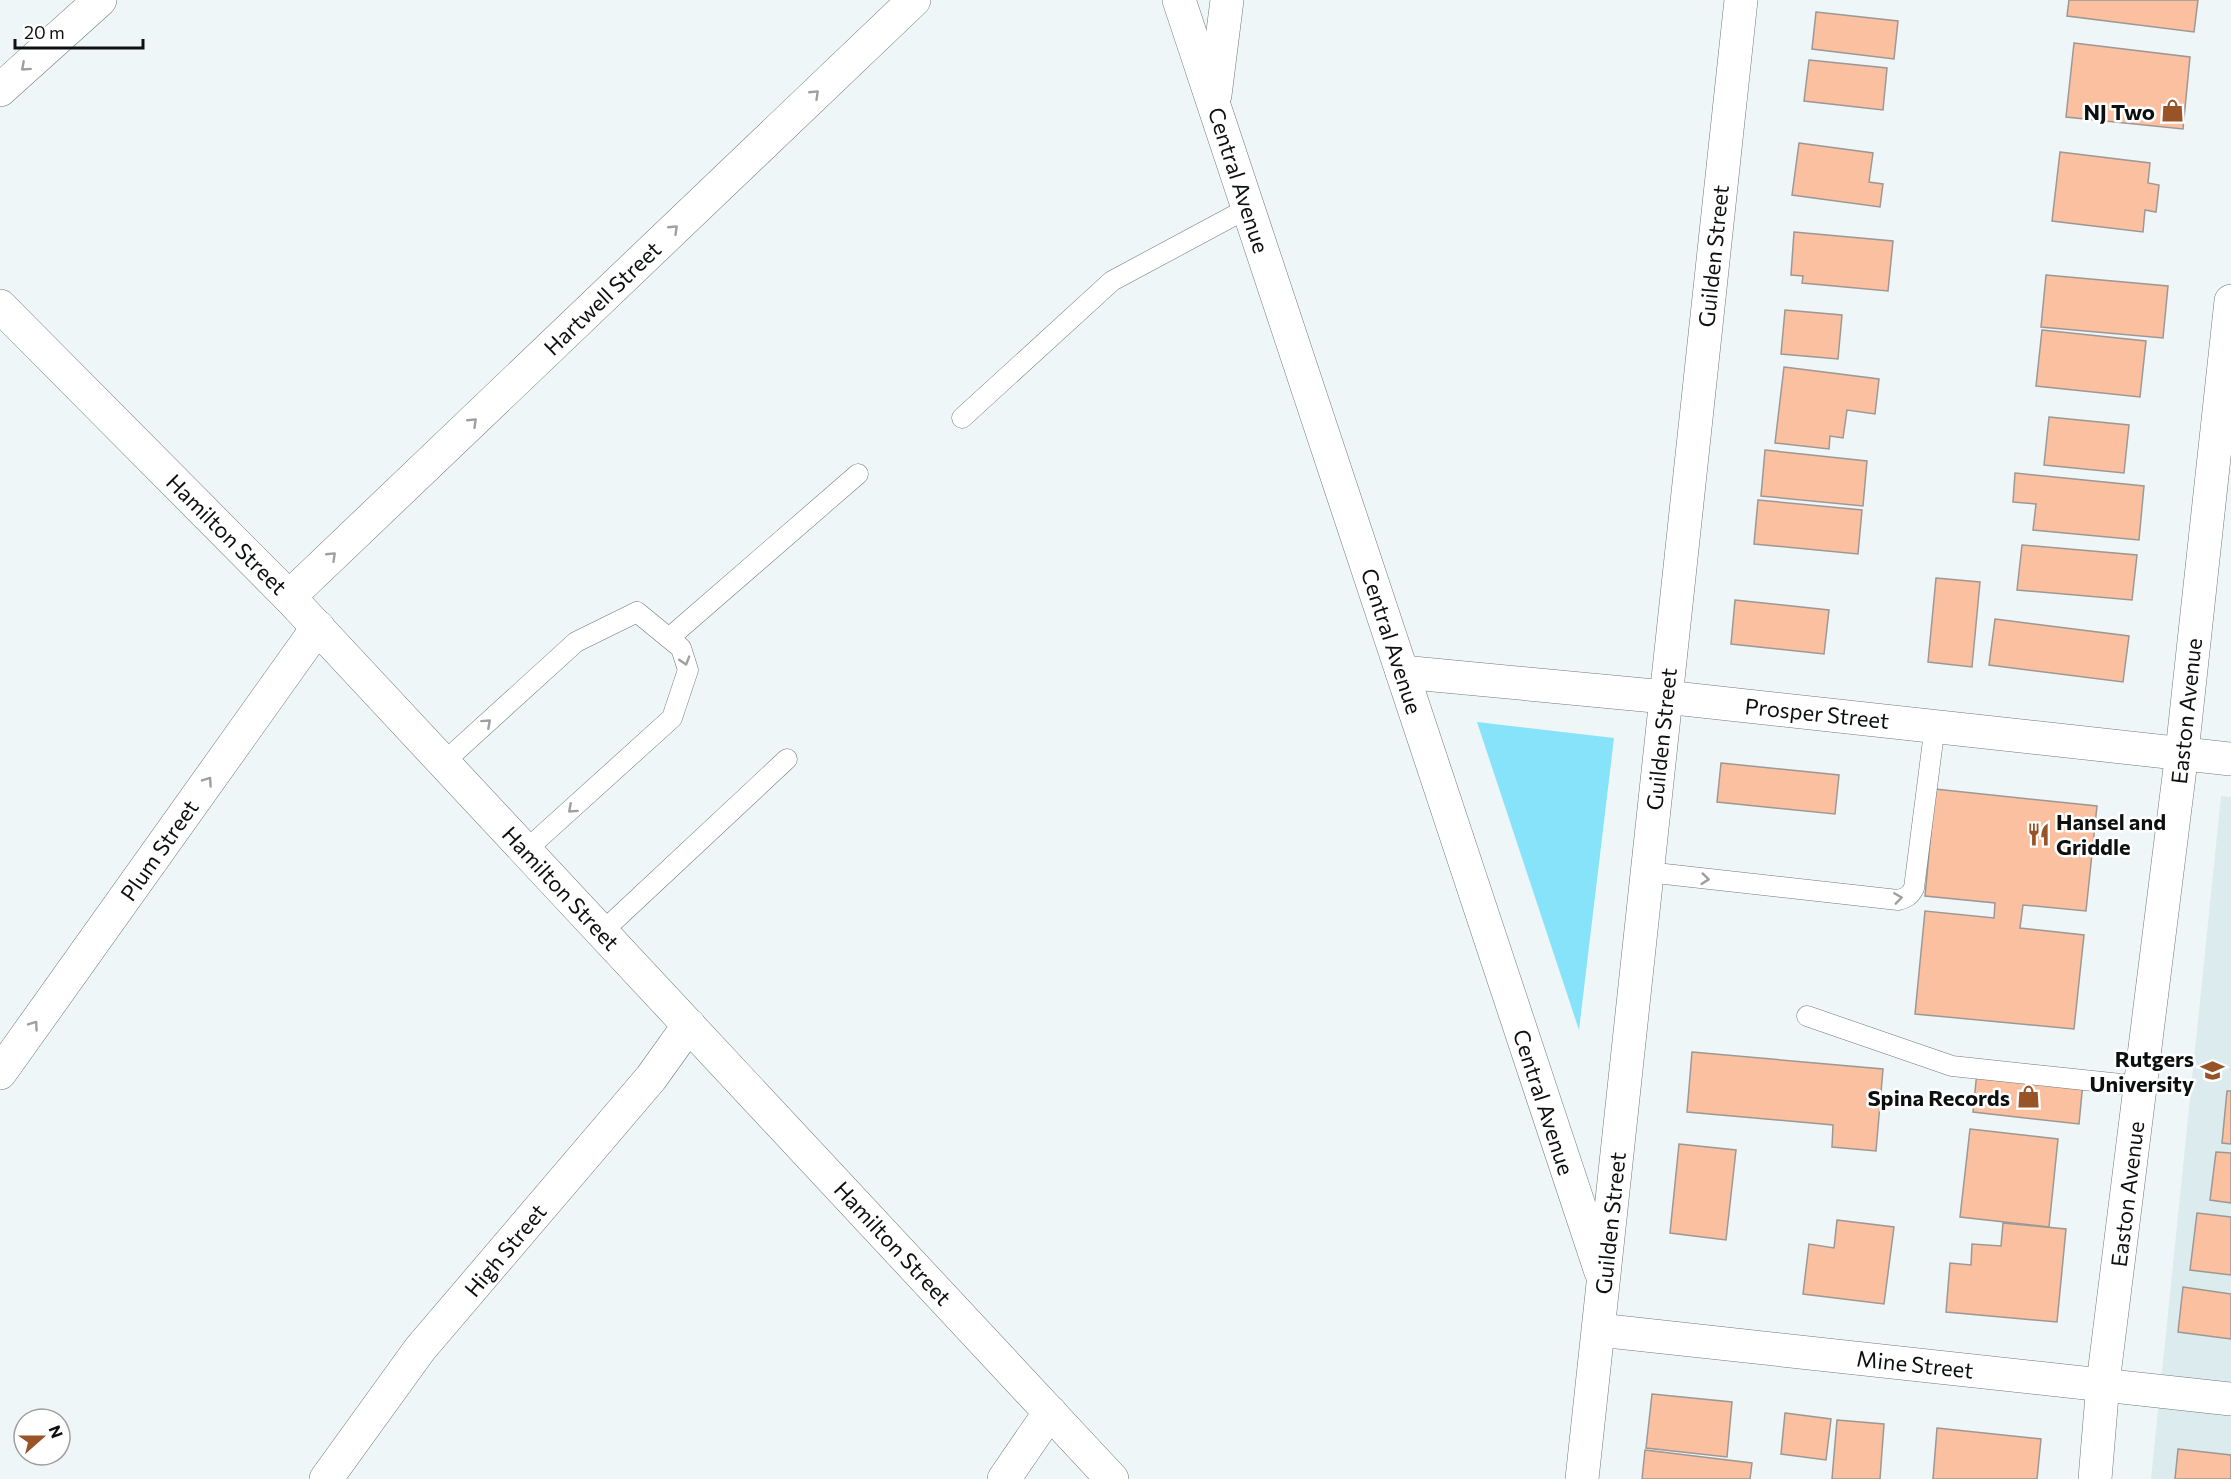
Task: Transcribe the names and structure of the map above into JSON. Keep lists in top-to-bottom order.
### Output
{
  "streets": {
    "street": [
      "Central Avenue",
      "Guilden Street",
      "Hartwell Street",
      "Hamilton Street",
      "Easton Avenue",
      "Prosper Street",
      "Plum Street",
      "High Street",
      "Mine Street"
    ]
  },
  "crossings": [
    ["Central Avenue", "Guilden Street"],
    ["Central Avenue", "Prosper Street"],
    ["Guilden Street", "Prosper Street"],
    ["Guilden Street", "Mine Street"],
    ["Hartwell Street", "Hamilton Street"],
    ["Hamilton Street", "Plum Street"],
    ["Hamilton Street", "High Street"],
    ["Easton Avenue", "Prosper Street"],
    ["Easton Avenue", "Mine Street"]
  ],
  "one_way": ["Hartwell Street", "Plum Street"],
  "places": {
    "shop": ["NJ Two", "Spina Records"],
    "restaurant": ["Hansel and Griddle"],
    "school or university": ["Rutgers University"]
  },
  "scale_bar": "20 m",
  "north": "right"
}
